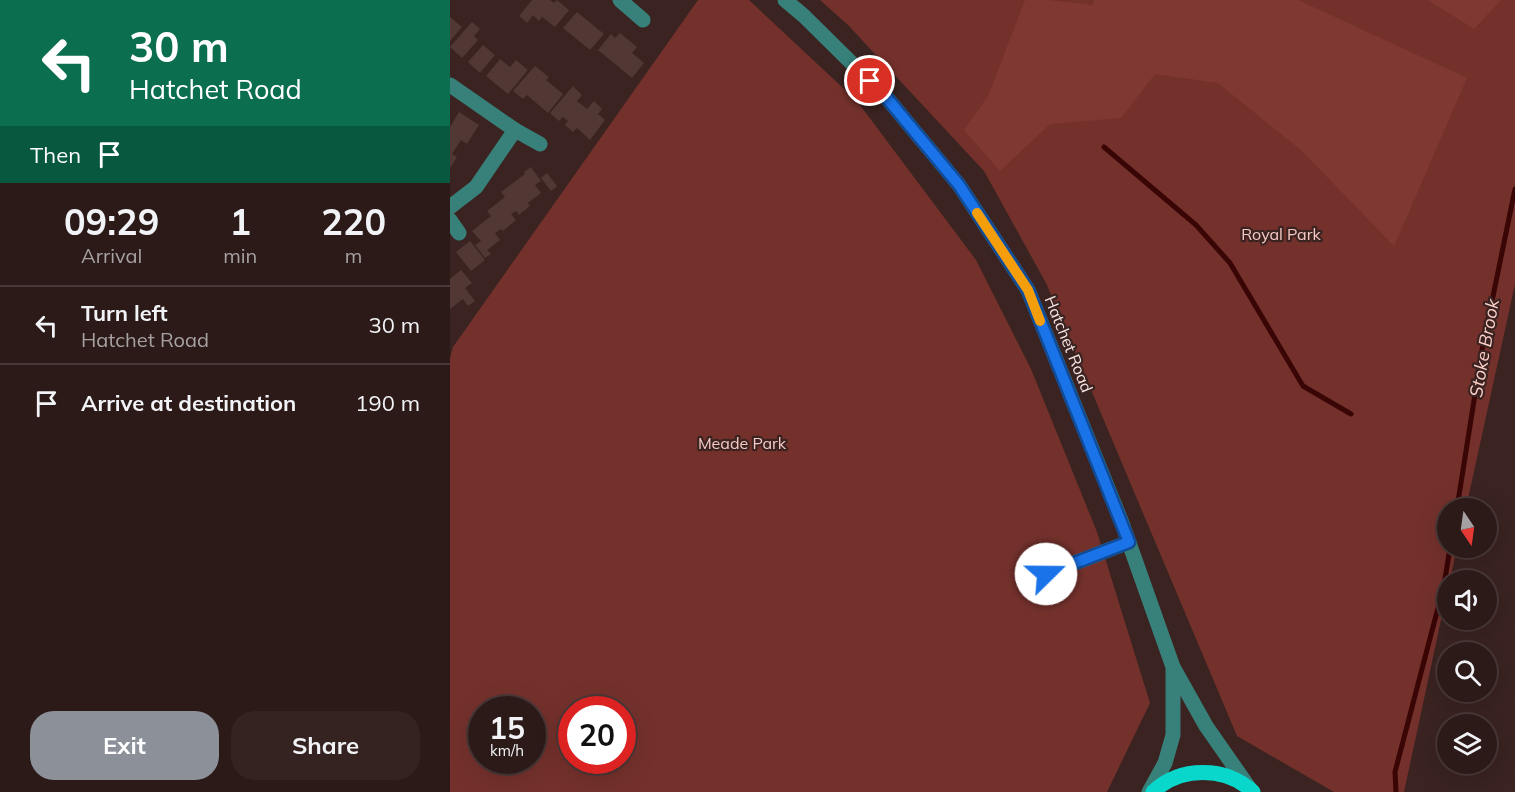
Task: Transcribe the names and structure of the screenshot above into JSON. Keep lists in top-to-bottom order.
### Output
{
  "streets": {
    "street": ["Hatchet Road"]
  },
  "water": ["Stoke Brook"],
  "parks": ["Royal Park", "Meade Park"],
  "north": "bottom",
  "page": {
    "turn": ["30 m", "Hatchet Road"],
    "then": "Then",
    "eta": [
      "09:29",
      "Arrival",
      "1",
      "min",
      "220",
      "m"
    ],
    "list": [
      {
        "name": "Turn left",
        "note": "Hatchet Road",
        "value": "30 m"
      },
      {
        "name": "Arrive at destination",
        "value": "190 m"
      }
    ],
    "speed": "15 km/h",
    "limit": "20",
    "buttons": ["Exit", "Share"]
  }
}
